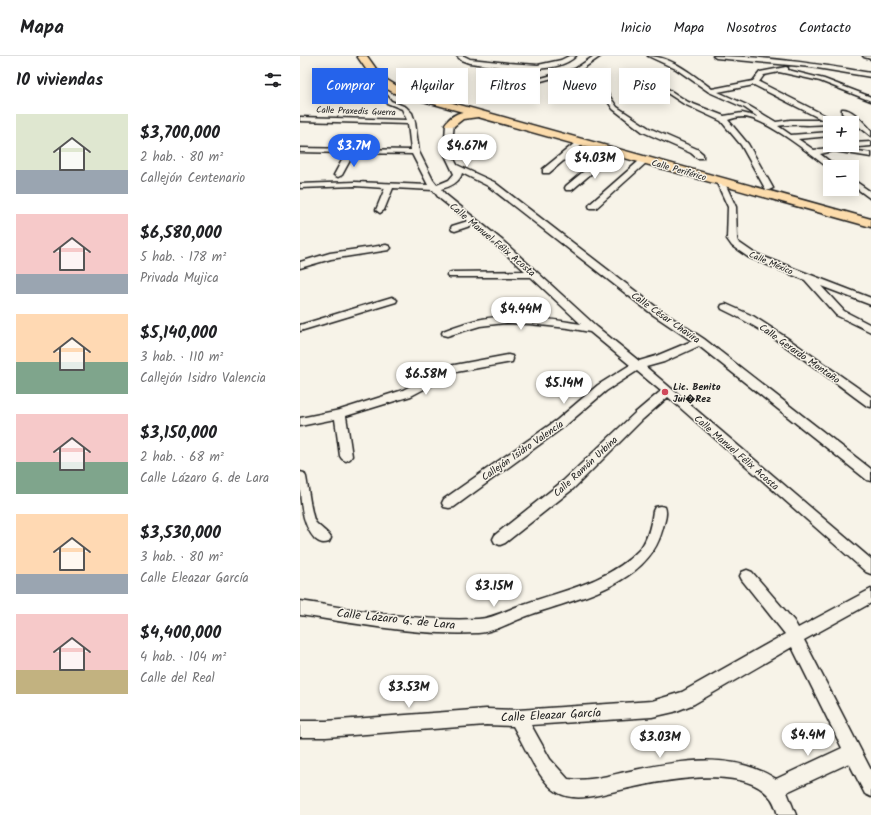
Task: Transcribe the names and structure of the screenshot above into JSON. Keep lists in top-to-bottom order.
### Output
{
  "streets": {
    "highway": ["Calle Periférico"],
    "street": [
      "Calle Praxedis Guerra",
      "Calle Manuel Félix Acosta",
      "Calle México",
      "Calle César Chavira",
      "Calle Gerardo Montaño",
      "Callejón Isidro Valencia",
      "Calle Ramón Urbina",
      "Calle Lázaro G. de Lara",
      "Calle Eleazar García"
    ]
  },
  "crossings": [
    ["Calle Praxedis Guerra", "Calle Manuel Félix Acosta"],
    ["Calle Periférico", "Calle México"],
    ["Calle Manuel Félix Acosta", "Callejón Isidro Valencia"],
    ["Calle Manuel Félix Acosta", "Calle Ramón Urbina"],
    ["Calle César Chavira", "Callejón Isidro Valencia"]
  ],
  "places": ["Lic. Benito Jui�Rez"],
  "page": {
    "header": "Mapa",
    "nav": [
      "Inicio",
      "Mapa",
      "Nosotros",
      "Contacto"
    ],
    "heading": "10 viviendas",
    "chip": [
      "Comprar",
      "Alquilar",
      "Filtros",
      "Nuevo",
      "Piso"
    ],
    "list": [
      {
        "name": "$3,700,000",
        "note": "2 hab. · 80 m² · Callejón Centenario"
      },
      {
        "name": "$6,580,000",
        "note": "5 hab. · 178 m² · Privada Mujica"
      },
      {
        "name": "$5,140,000",
        "note": "3 hab. · 110 m² · Callejón Isidro Valencia"
      },
      {
        "name": "$3,150,000",
        "note": "2 hab. · 68 m² · Calle Lázaro G. de Lara"
      },
      {
        "name": "$3,530,000",
        "note": "3 hab. · 80 m² · Calle Eleazar García"
      },
      {
        "name": "$4,400,000",
        "note": "4 hab. · 104 m² · Calle del Real"
      }
    ],
    "map_buttons": ["+", "−"],
    "price": [
      "$3.7M",
      "$4.67M",
      "$4.03M",
      "$4.44M",
      "$6.58M",
      "$5.14M",
      "$3.15M",
      "$3.53M",
      "$4.4M",
      "$3.03M"
    ]
  }
}
